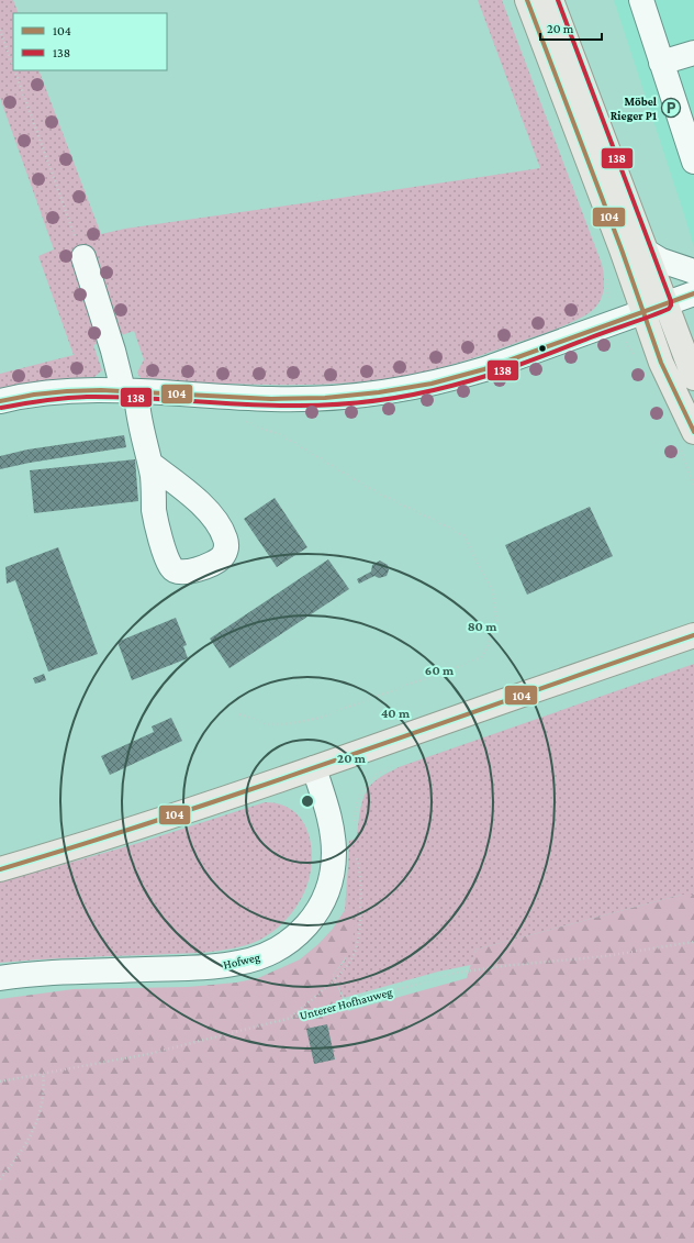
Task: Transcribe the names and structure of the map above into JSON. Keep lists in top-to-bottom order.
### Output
{
  "streets": {
    "street": ["Hofweg"],
    "path": ["Unterer Hofhauweg"]
  },
  "places": {
    "parking": ["Möbel Rieger P1"]
  },
  "lines": ["transit line 104", "transit line 138"],
  "legend": ["104", "138"],
  "scale_bar": "20 m",
  "rings": [
    "80 m",
    "60 m",
    "40 m",
    "20 m"
  ]
}
